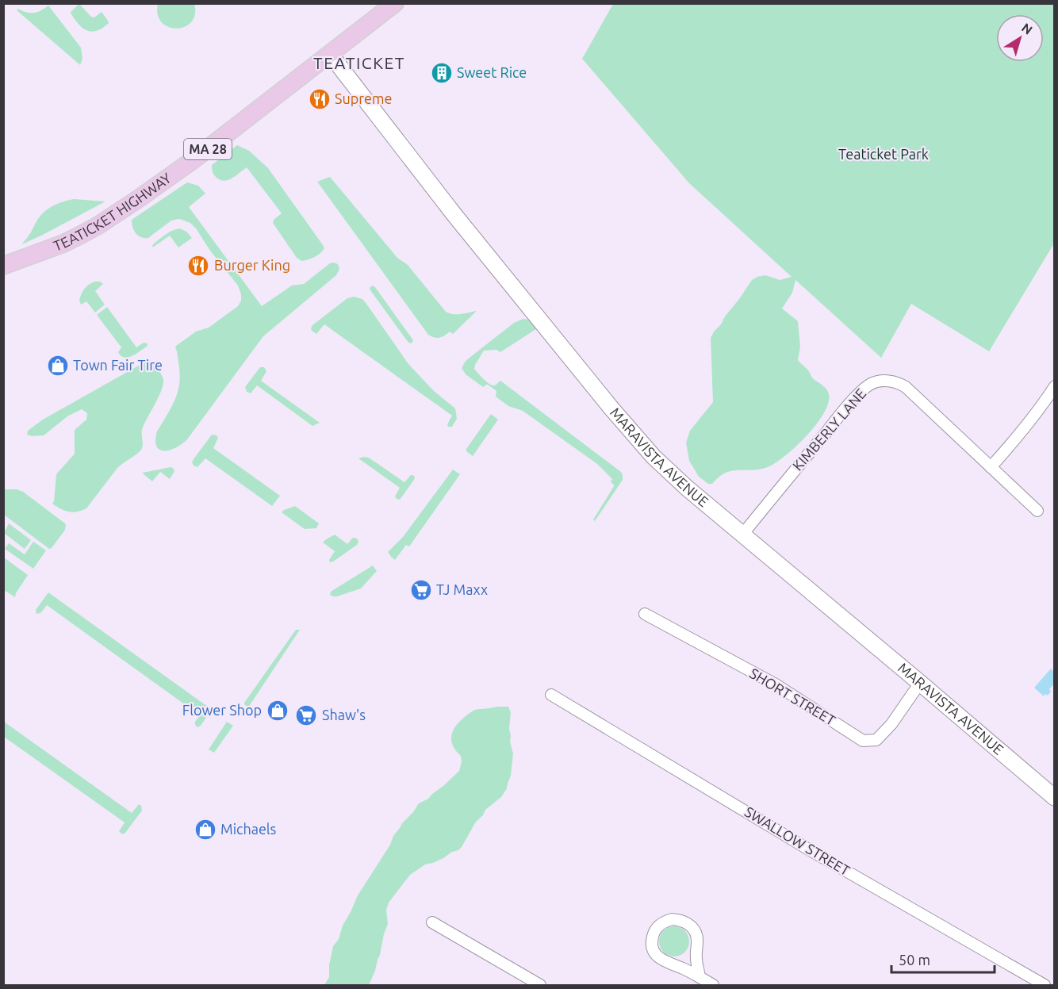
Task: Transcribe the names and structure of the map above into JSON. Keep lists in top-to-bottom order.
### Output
{
  "streets": {
    "main road": ["MA 28", "TEATICKET HIGHWAY", "MARAVISTA AVENUE"],
    "street": ["KIMBERLY LANE", "SHORT STREET", "SWALLOW STREET"]
  },
  "crossings": [
    ["TEATICKET HIGHWAY", "MARAVISTA AVENUE"],
    ["KIMBERLY LANE", "MARAVISTA AVENUE"],
    ["MARAVISTA AVENUE", "SHORT STREET"]
  ],
  "districts": ["TEATICKET"],
  "parks": ["Teaticket Park"],
  "places": {
    "building": ["Sweet Rice"],
    "restaurant": ["Supreme", "Burger King"],
    "shop": ["Town Fair Tire", "Flower Shop", "Michaels"],
    "supermarket": ["TJ Maxx", "Shaw's"]
  },
  "scale_bar": "50 m",
  "north": "top right"
}
